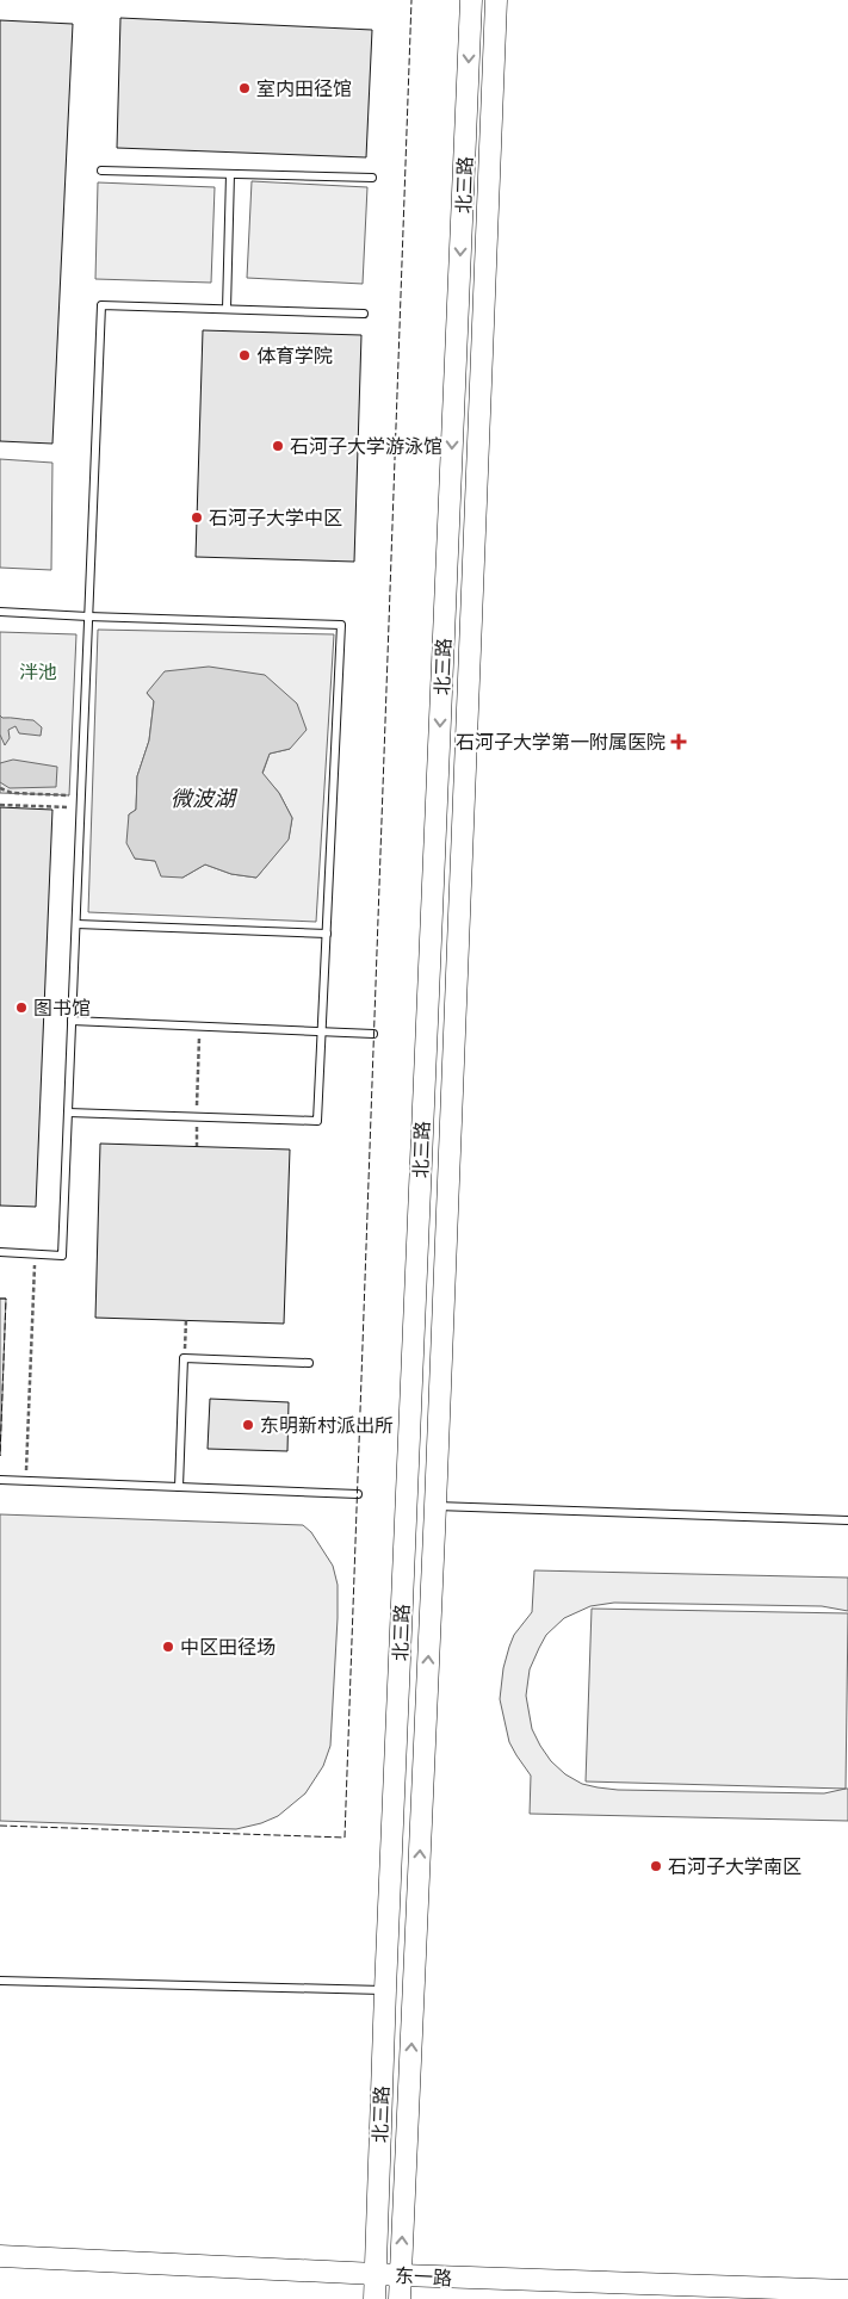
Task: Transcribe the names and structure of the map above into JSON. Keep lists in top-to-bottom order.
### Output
{
  "streets": {
    "main road": ["北三路", "东一路"]
  },
  "crossings": [
    ["北三路", "东一路"]
  ],
  "water": ["微波湖"],
  "parks": ["泮池"],
  "places": {
    "other": [
      "室内田径馆",
      "体育学院",
      "石河子大学游泳馆",
      "石河子大学中区",
      "图书馆",
      "东明新村派出所",
      "中区田径场",
      "石河子大学南区"
    ],
    "health": ["石河子大学第一附属医院"]
  }
}
